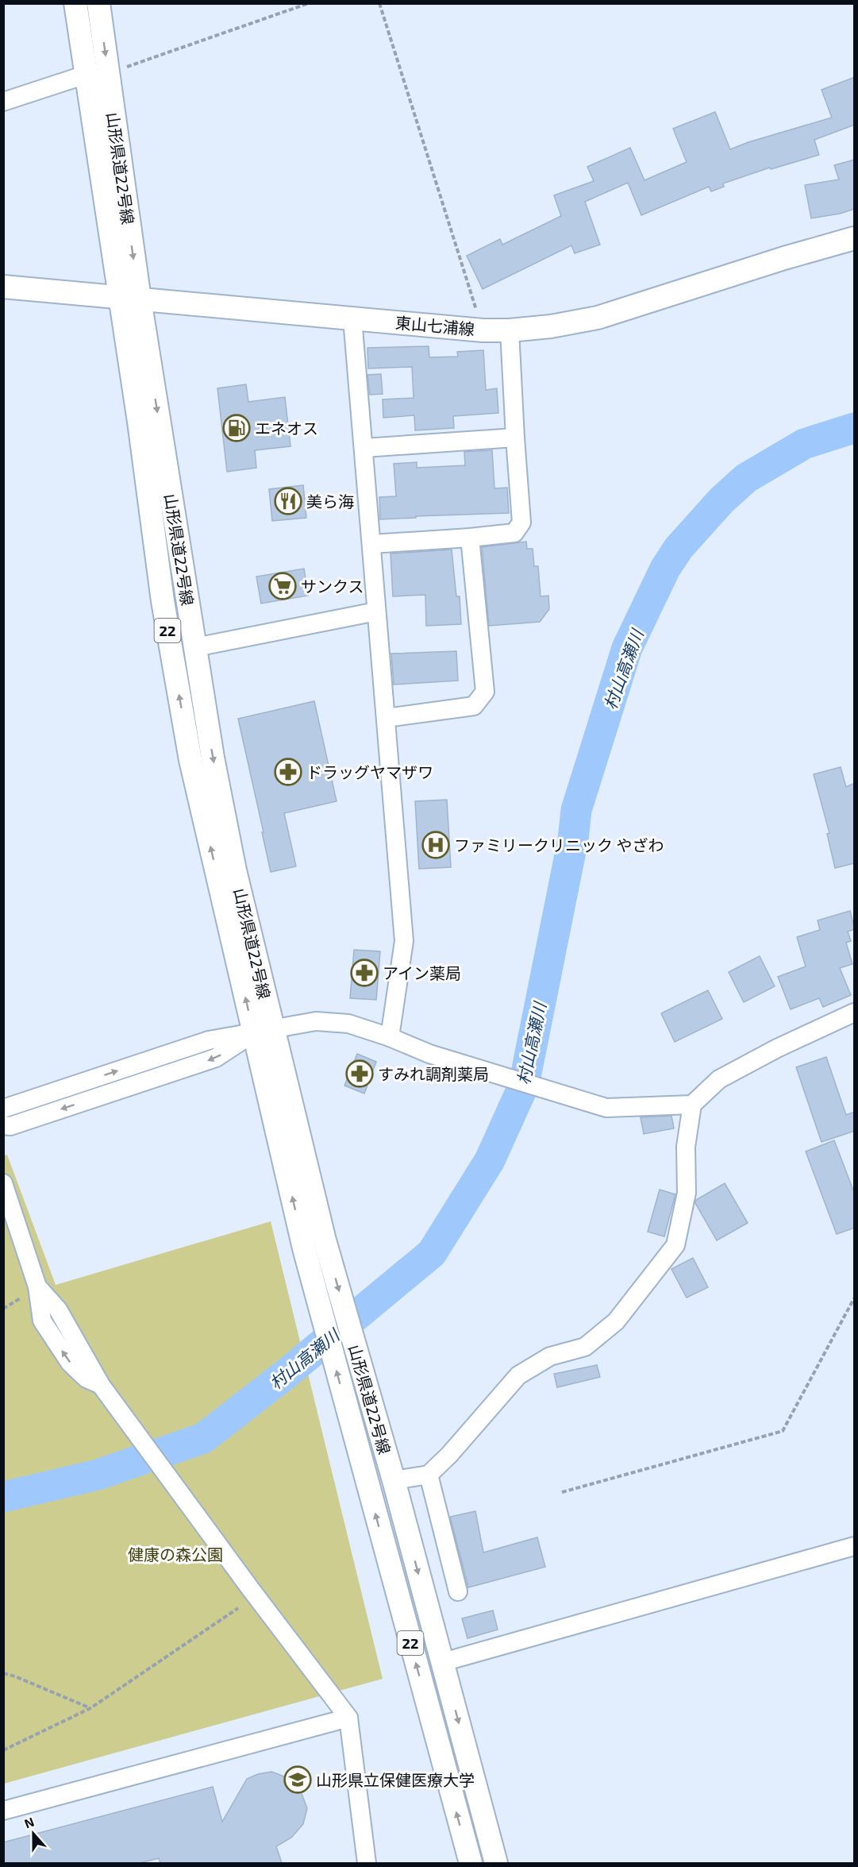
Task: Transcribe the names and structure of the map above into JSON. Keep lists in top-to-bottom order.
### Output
{
  "streets": {
    "main road": ["山形県道22号線", "東山七浦線", "22"]
  },
  "crossings": [
    ["山形県道22号線", "東山七浦線"]
  ],
  "water": ["村山高瀬川"],
  "parks": ["健康の森公園"],
  "places": {
    "fuel station": ["エネオス"],
    "restaurant": ["美ら海"],
    "supermarket": ["サンクス"],
    "pharmacy": ["ドラッグヤマザワ", "アイン薬局", "すみれ調剤薬局"],
    "hospital": ["ファミリークリニック やざわ"],
    "school or university": ["山形県立保健医療大学"]
  },
  "north": "top"
}
